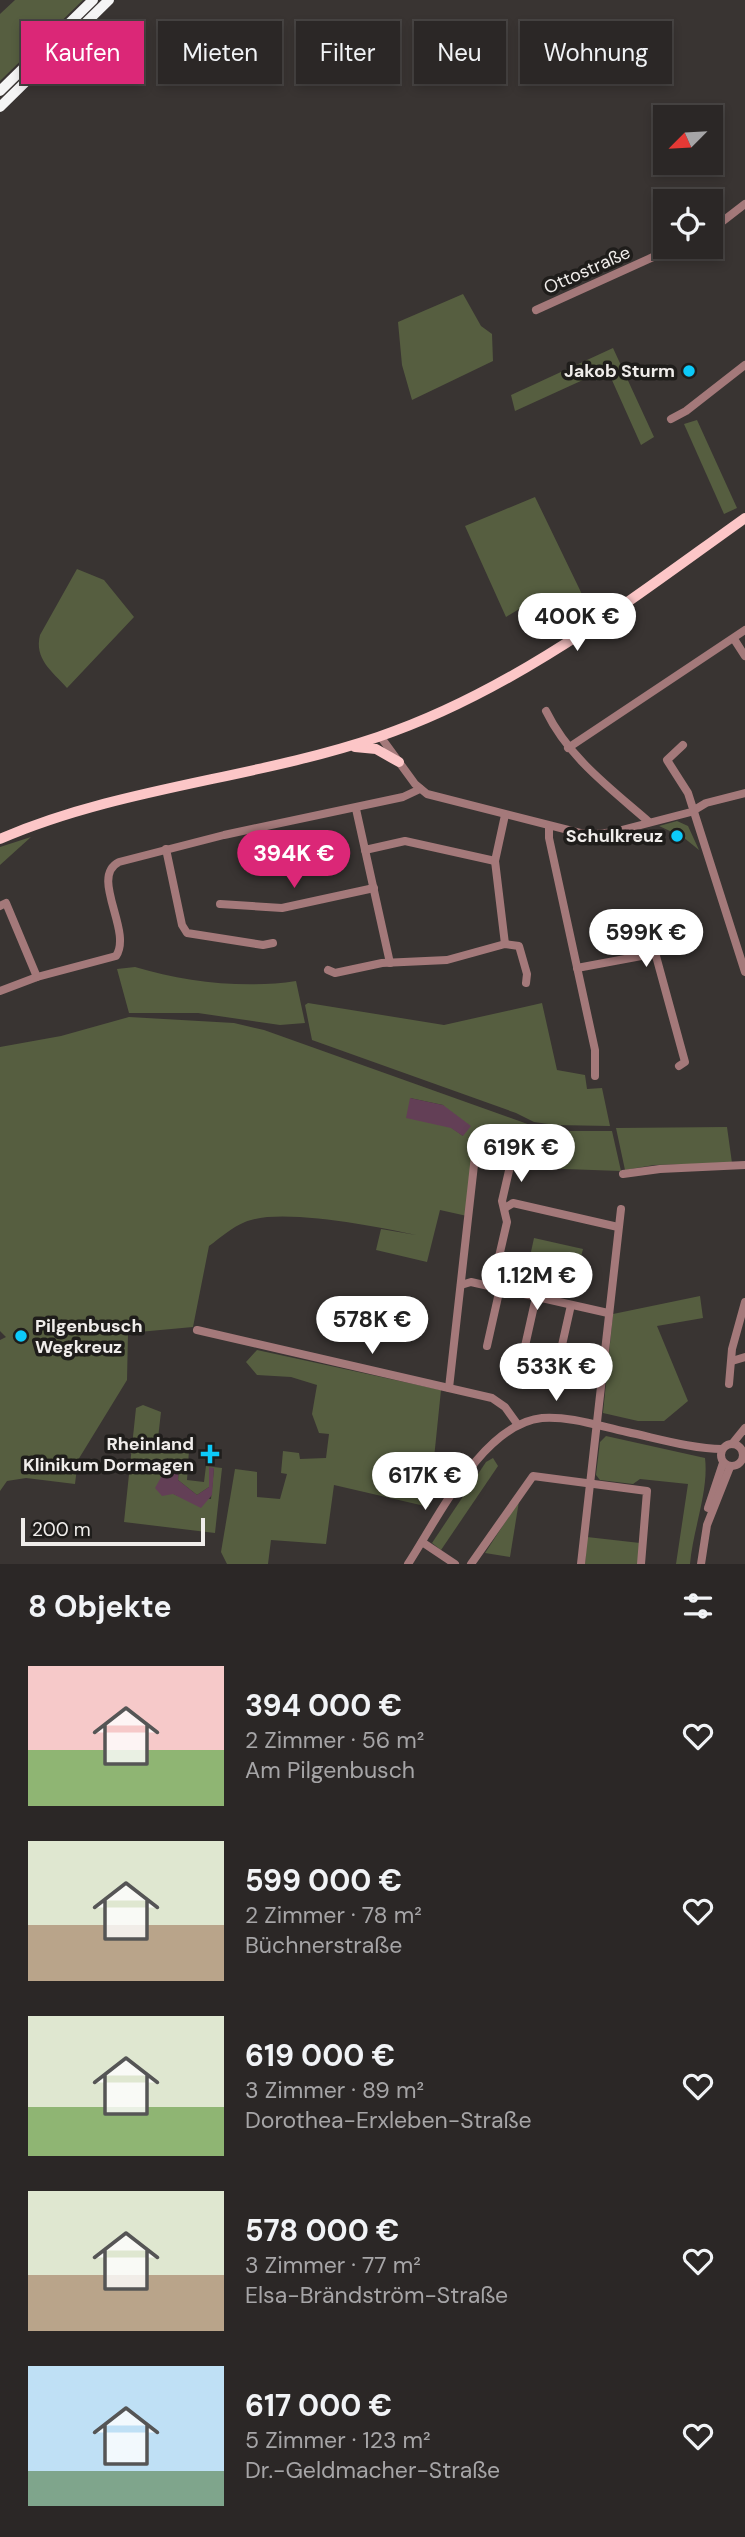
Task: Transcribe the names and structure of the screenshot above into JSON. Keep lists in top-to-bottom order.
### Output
{
  "streets": {
    "street": ["Ottostraße"]
  },
  "places": {
    "other": ["Jakob Sturm", "Schulkreuz", "Pilgenbusch Wegkreuz"],
    "health": ["Rheinland Klinikum Dormagen"]
  },
  "scale_bar": "200 m",
  "north": "bottom left",
  "page": {
    "chip": [
      "Kaufen",
      "Mieten",
      "Filter",
      "Neu",
      "Wohnung"
    ],
    "price": [
      "400K €",
      "394K €",
      "599K €",
      "619K €",
      "1.12M €",
      "578K €",
      "533K €",
      "617K €"
    ],
    "scale": "200 m",
    "heading": "8 Objekte",
    "list": [
      {
        "name": "394 000 €",
        "note": "2 Zimmer · 56 m² · Am Pilgenbusch"
      },
      {
        "name": "599 000 €",
        "note": "2 Zimmer · 78 m² · Büchnerstraße"
      },
      {
        "name": "619 000 €",
        "note": "3 Zimmer · 89 m² · Dorothea-Erxleben-Straße"
      },
      {
        "name": "578 000 €",
        "note": "3 Zimmer · 77 m² · Elsa-Brändström-Straße"
      },
      {
        "name": "617 000 €",
        "note": "5 Zimmer · 123 m² · Dr.-Geldmacher-Straße"
      }
    ]
  }
}
